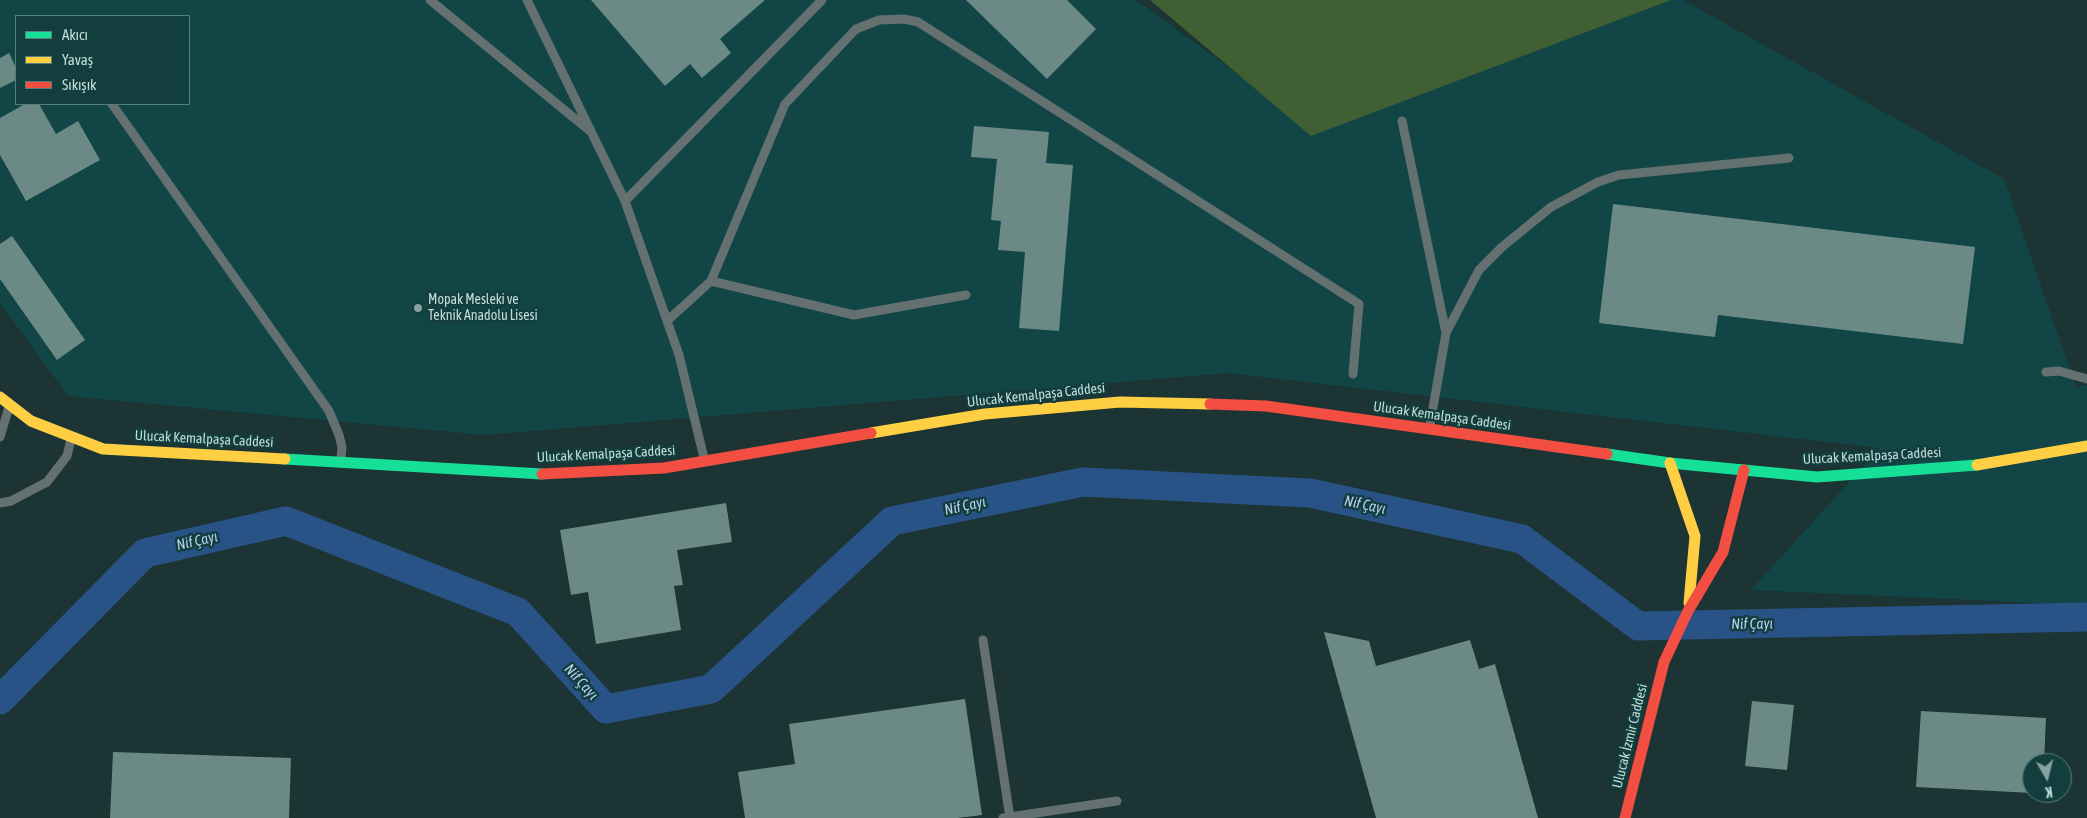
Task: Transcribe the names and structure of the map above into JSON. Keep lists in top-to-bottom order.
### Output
{
  "streets": {
    "main road": ["Ulucak Kemalpaşa Caddesi", "Ulucak İzmir Caddesi"]
  },
  "water": ["Nif Çayı"],
  "places": ["Mopak Mesleki ve Teknik Anadolu Lisesi"],
  "legend": ["Akıcı", "Yavaş", "Sıkışık"],
  "north": "bottom"
}
